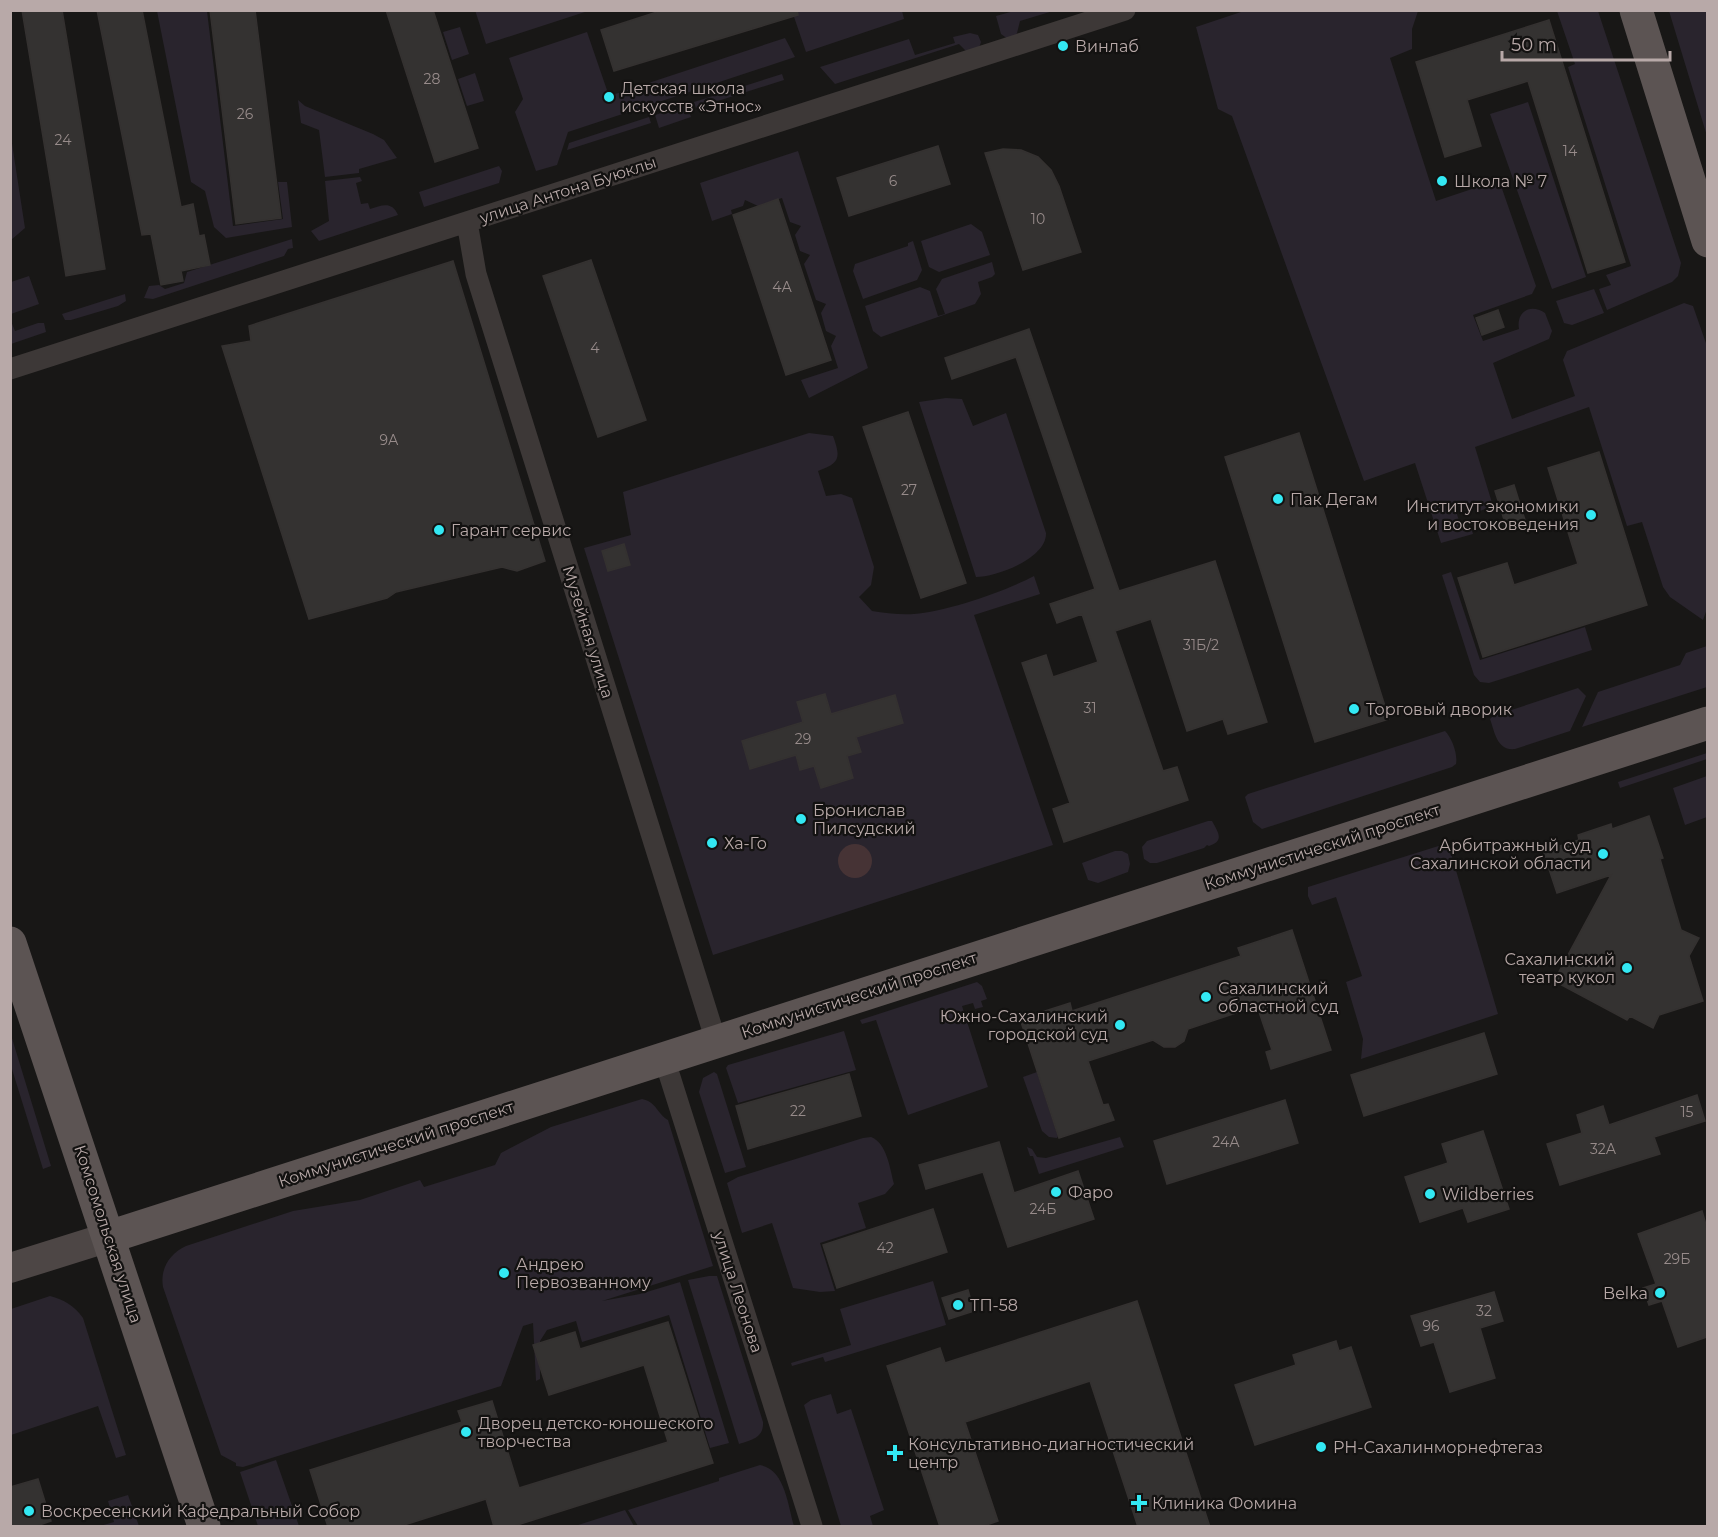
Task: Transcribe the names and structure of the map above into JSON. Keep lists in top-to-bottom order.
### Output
{
  "streets": {
    "main road": ["Коммунистический проспект", "Комсомольская улица"],
    "street": ["улица Антона Буюклы", "Музейная улица", "улица Леонова"]
  },
  "crossings": [
    ["улица Антона Буюклы", "Музейная улица"],
    ["Музейная улица", "Коммунистический проспект"],
    ["Коммунистический проспект", "Комсомольская улица"],
    ["Коммунистический проспект", "улица Леонова"]
  ],
  "places": {
    "other": [
      "Винлаб",
      "Детская школа искусств «Этнос»",
      "Школа № 7",
      "Пак Дегам",
      "Институт экономики и востоковедения",
      "Гарант сервис",
      "Торговый дворик",
      "Бронислав Пилсудский",
      "Ха-Го",
      "Арбитражный суд Сахалинской области",
      "Сахалинский театр кукол",
      "Сахалинский областной суд",
      "Южно-Сахалинский городской суд",
      "Фаро",
      "Wildberries",
      "Андрею Первозванному",
      "Belka",
      "ТП-58",
      "Дворец детско-юношеского творчества",
      "РН-Сахалинморнефтегаз",
      "Воскресенский Кафедральный Собор"
    ],
    "health": ["Консультативно-диагностический центр", "Клиника Фомина"]
  },
  "house_numbers": [
    "28",
    "26",
    "24",
    "14",
    "6",
    "10",
    "4А",
    "4",
    "9А",
    "27",
    "31Б/2",
    "31",
    "29",
    "22",
    "15",
    "24А",
    "32А",
    "24Б",
    "42",
    "29Б",
    "32",
    "96"
  ],
  "scale_bar": "50 m"
}
